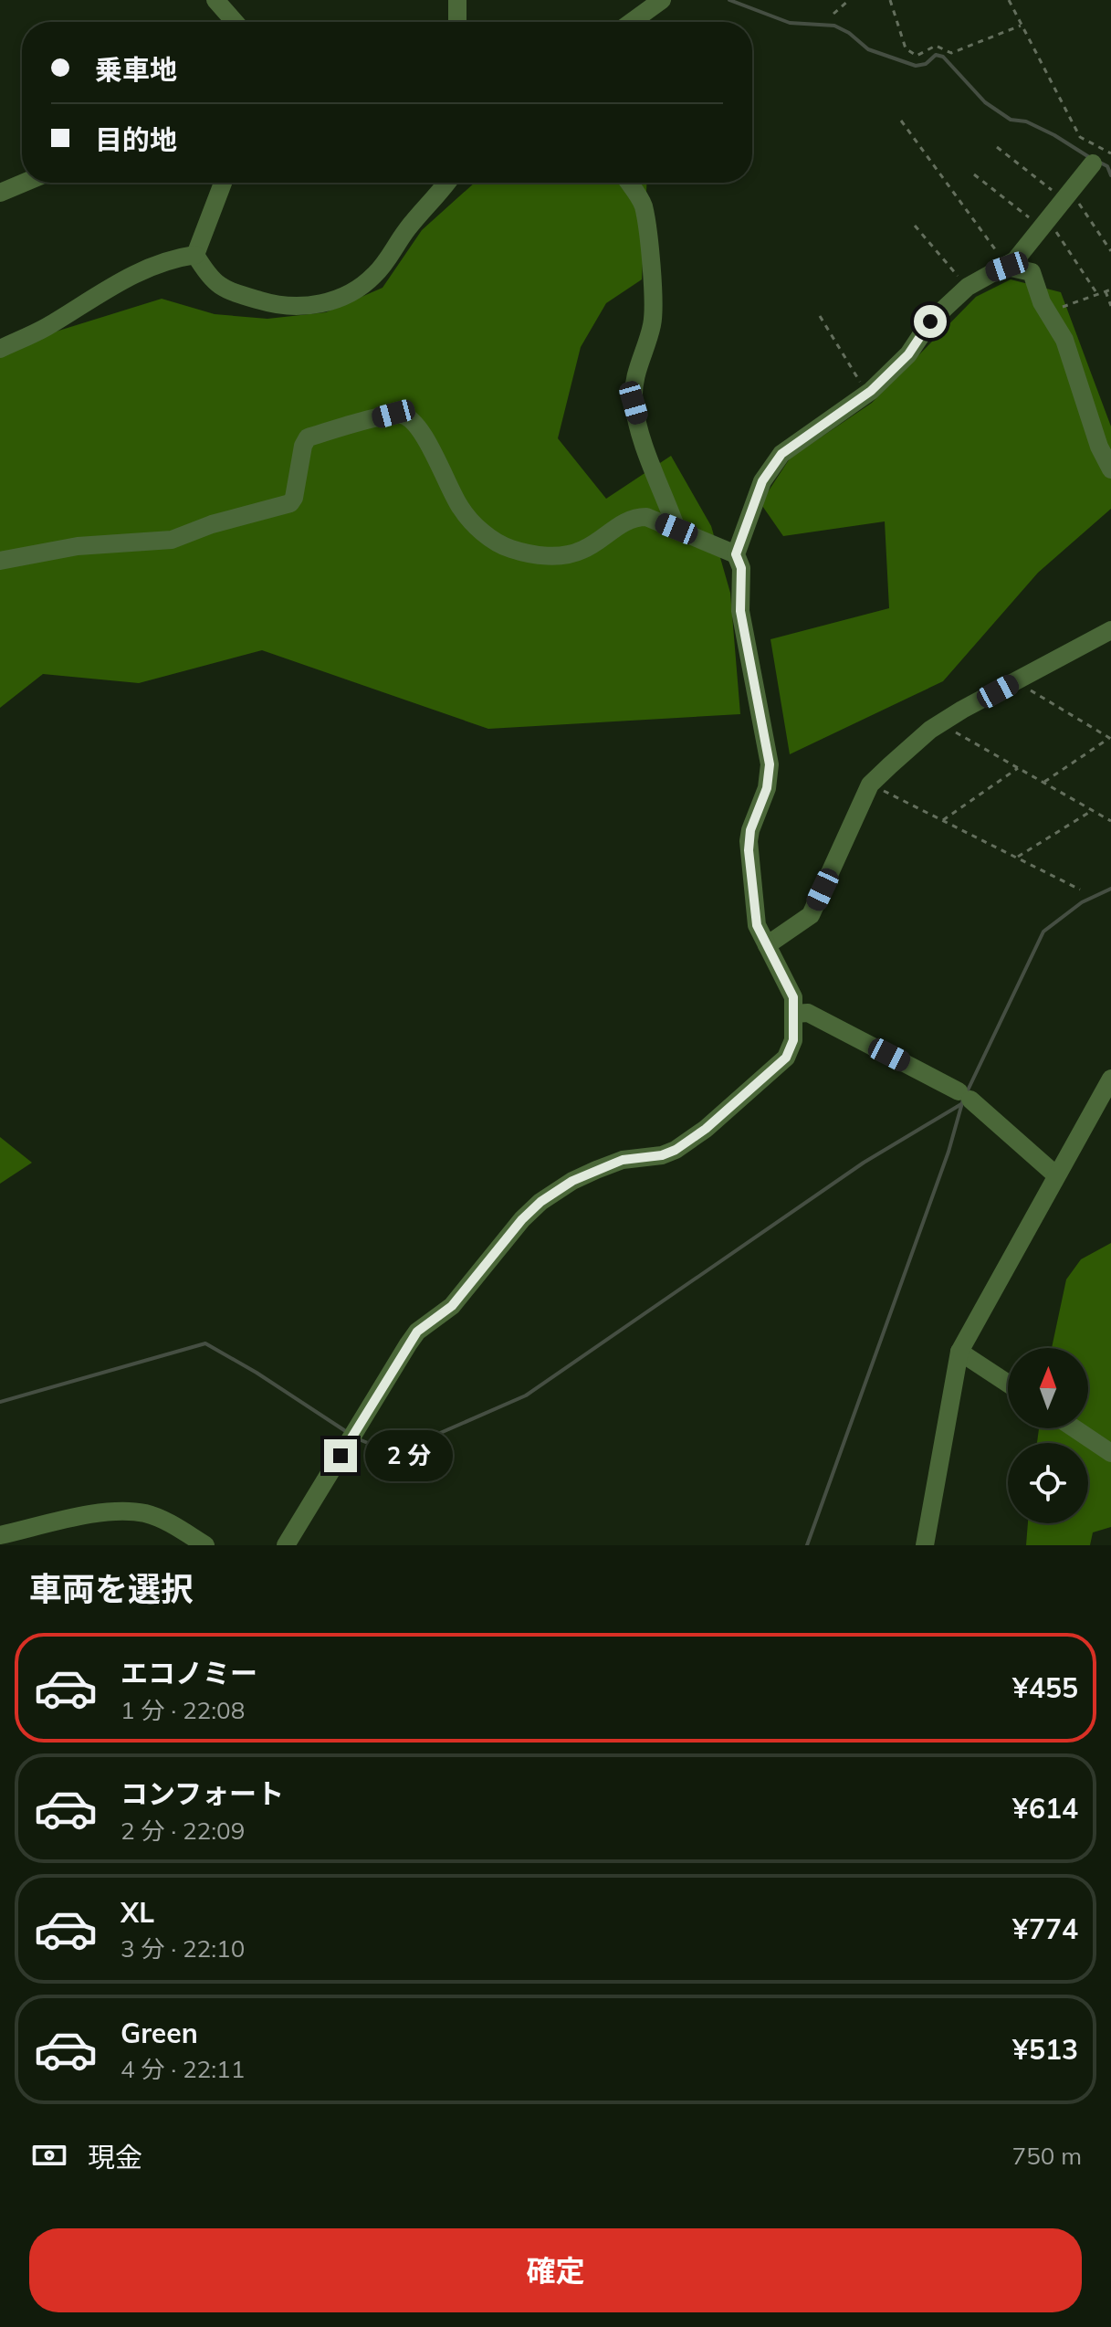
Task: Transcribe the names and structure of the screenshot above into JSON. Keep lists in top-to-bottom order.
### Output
{
  "north": "top",
  "page": {
    "banner": ["乗車地", "目的地"],
    "bubble": "2 分",
    "heading": "車両を選択",
    "list": [
      {
        "name": "エコノミー",
        "note": "1 分 · 22:08",
        "value": "¥455"
      },
      {
        "name": "コンフォート",
        "note": "2 分 · 22:09",
        "value": "¥614"
      },
      {
        "name": "XL",
        "note": "3 分 · 22:10",
        "value": "¥774"
      },
      {
        "name": "Green",
        "note": "4 分 · 22:11",
        "value": "¥513"
      }
    ],
    "pay": ["現金", "750 m"],
    "buttons": "確定"
  }
}
